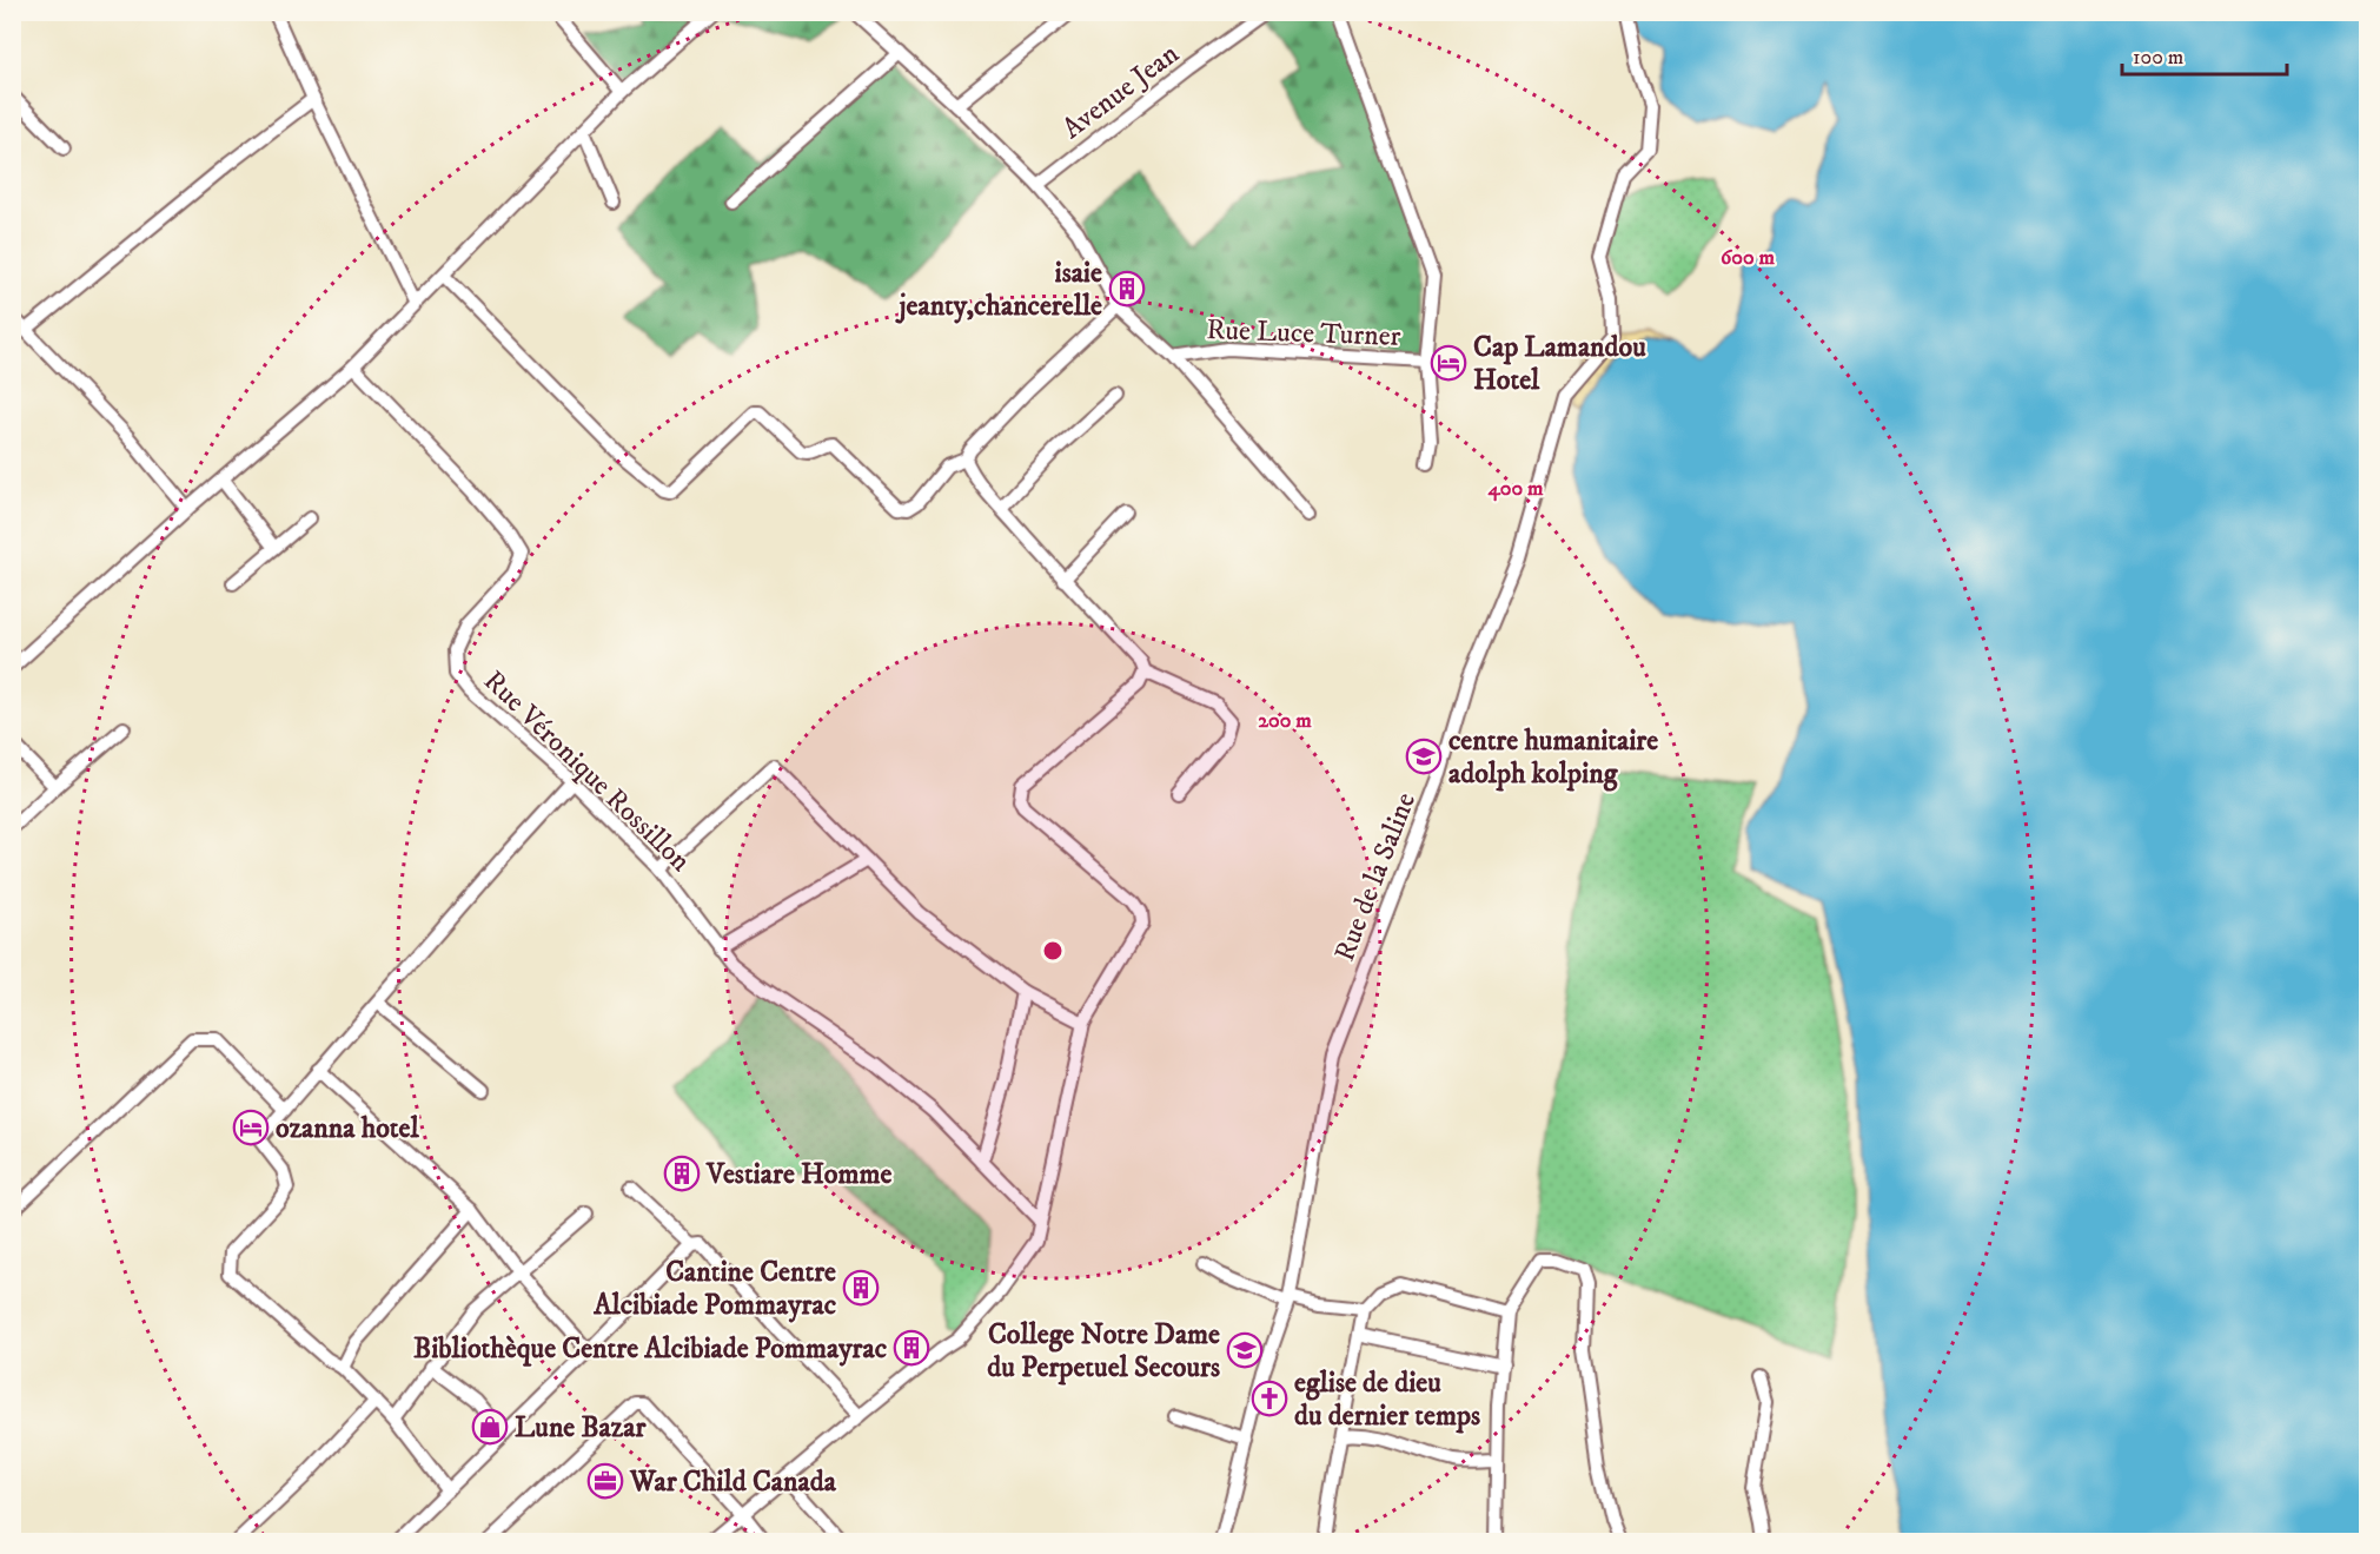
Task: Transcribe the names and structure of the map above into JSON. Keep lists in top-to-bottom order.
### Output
{
  "streets": {
    "street": [
      "Avenue Jean",
      "Rue Luce Turner",
      "Rue Véronique Rossillon",
      "Rue de la Saline"
    ]
  },
  "crossings": [
    ["Avenue Jean", "Rue Luce Turner"]
  ],
  "places": {
    "building": [
      "isaie jeanty,chancerelle",
      "Vestiare Homme",
      "Cantine Centre Alcibiade Pommayrac",
      "Bibliothèque Centre Alcibiade Pommayrac"
    ],
    "hotel": ["Cap Lamandou Hotel", "ozanna hotel"],
    "school or university": ["centre humanitaire adolph kolping", "College Notre Dame du Perpetuel Secours"],
    "church": ["eglise de dieu du dernier temps"],
    "shop": ["Lune Bazar"],
    "office": ["War Child Canada"]
  },
  "scale_bar": "100 m",
  "rings": ["600 m", "400 m", "200 m"]
}
